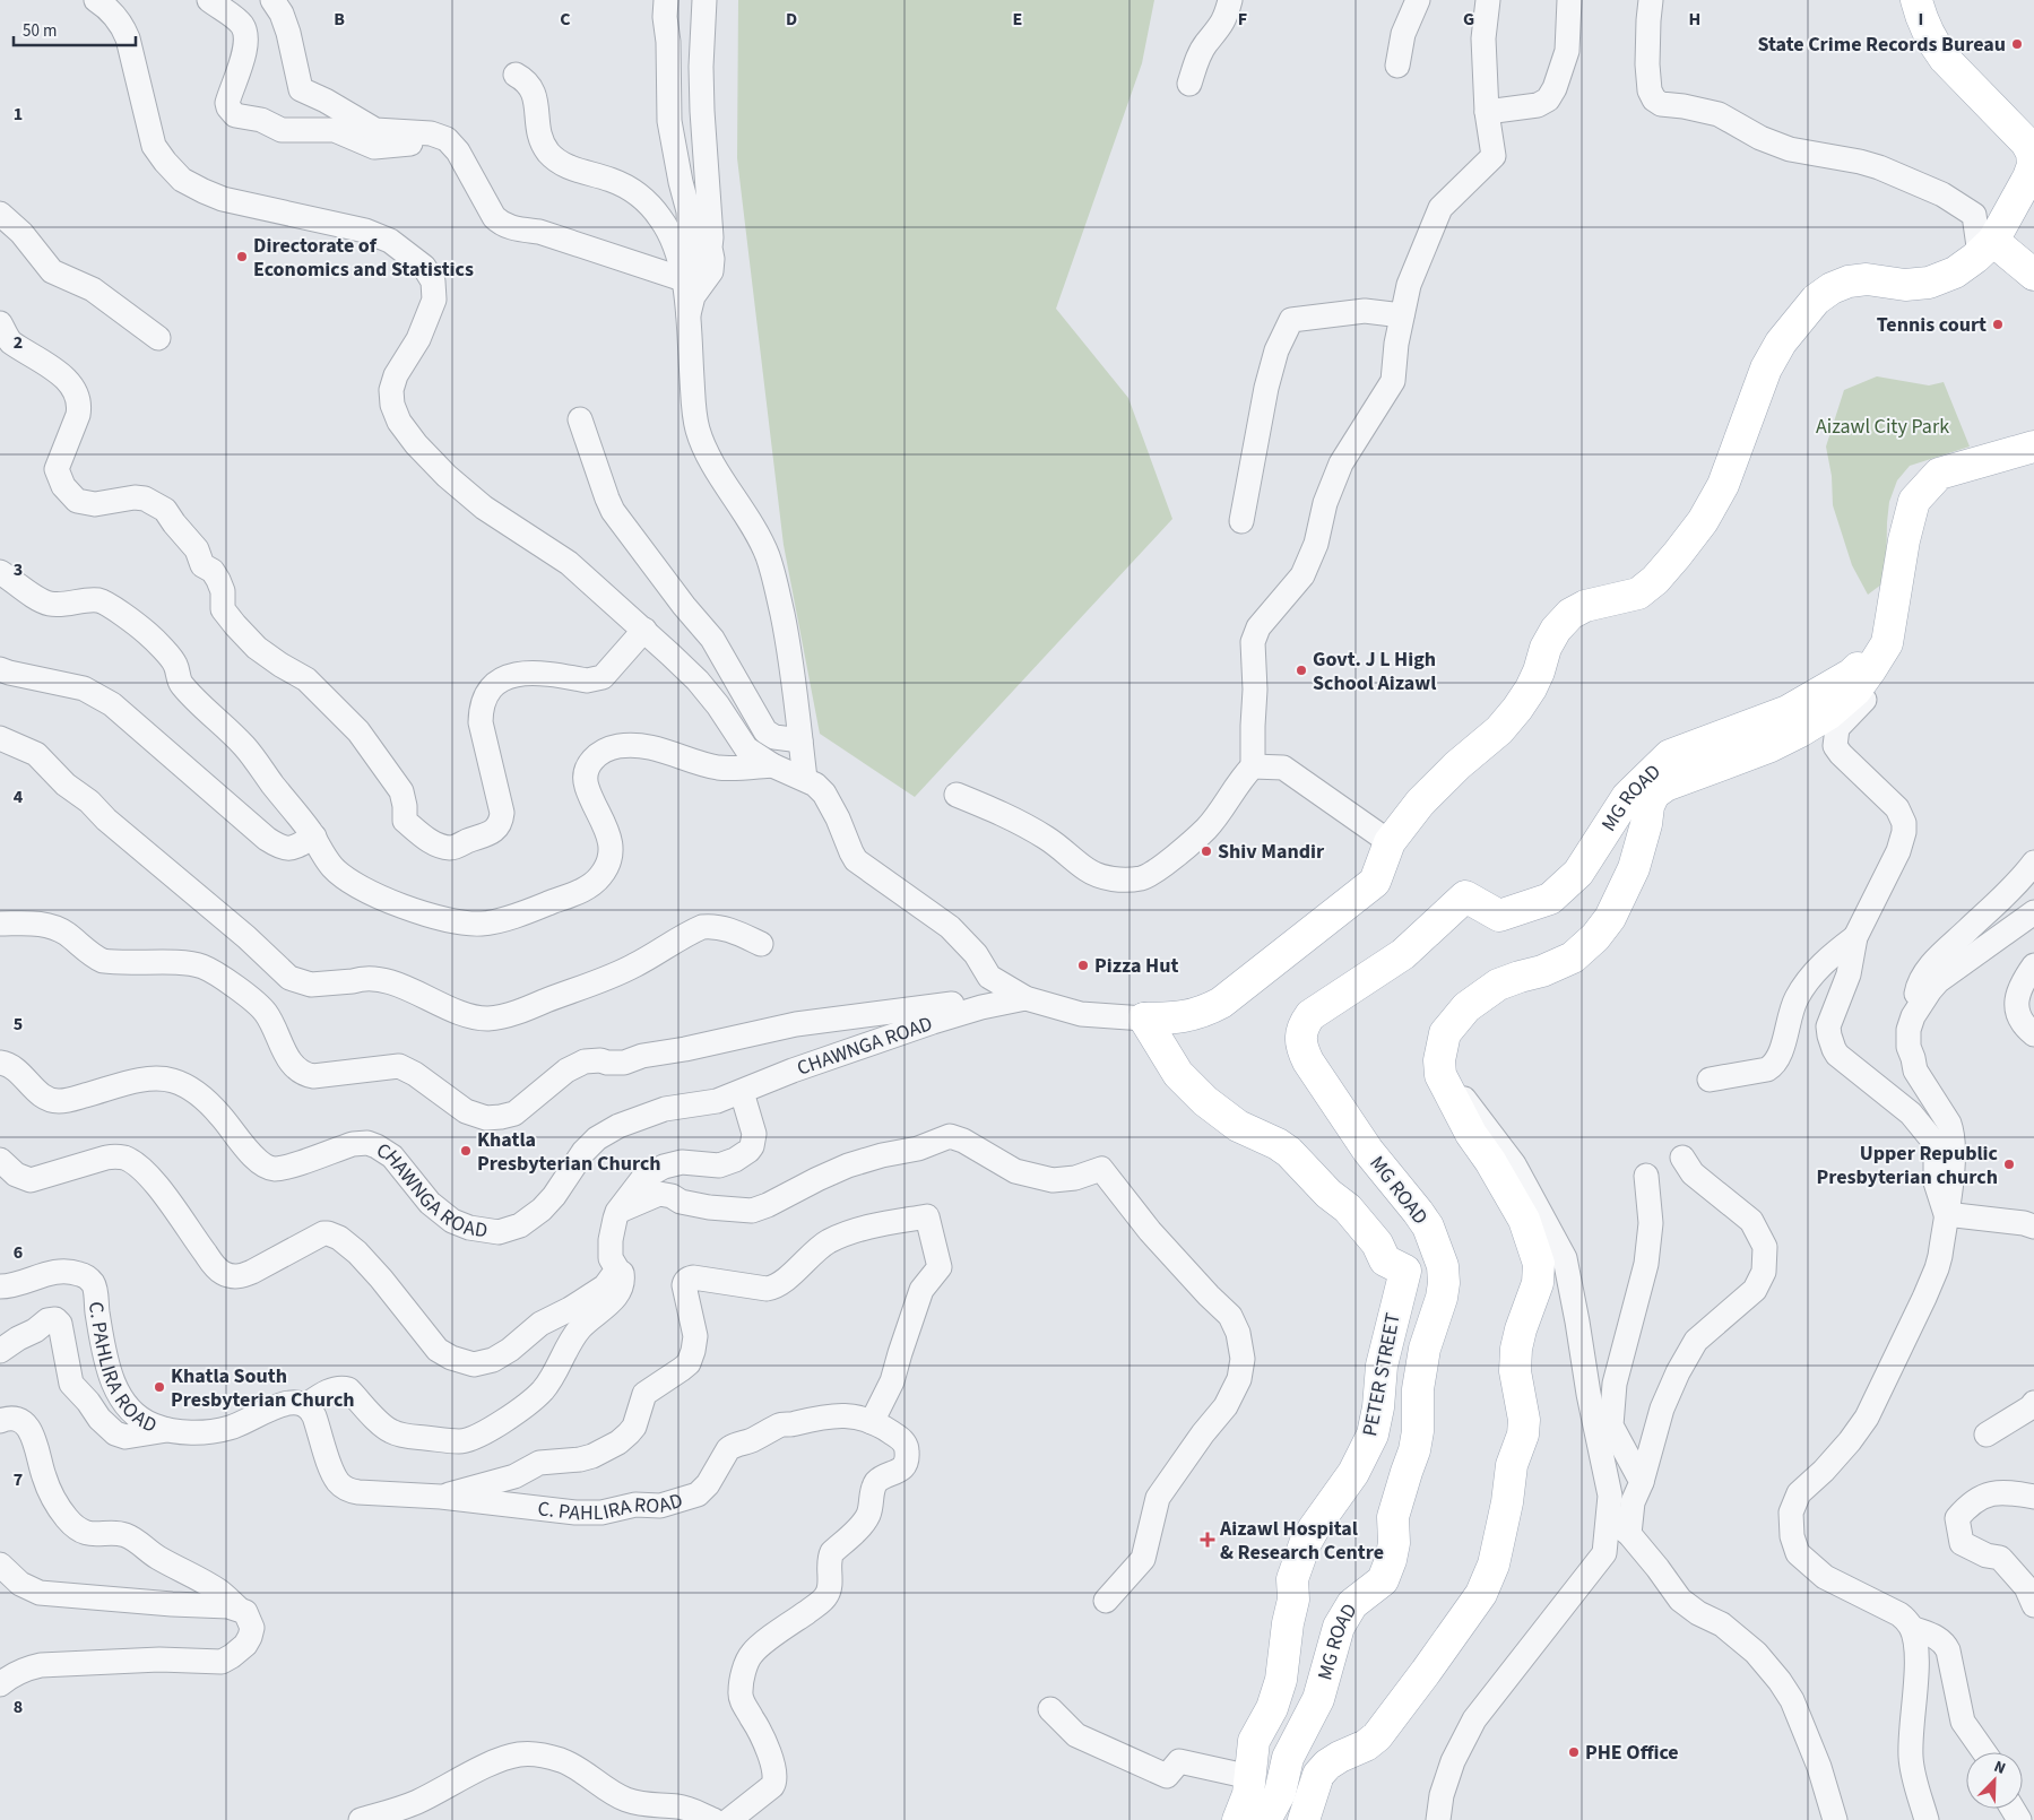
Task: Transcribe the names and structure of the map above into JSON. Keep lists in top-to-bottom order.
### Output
{
  "streets": {
    "main road": ["MG ROAD", "PETER STREET"],
    "street": ["CHAWNGA ROAD", "C. PAHLIRA ROAD"]
  },
  "parks": ["Aizawl City Park"],
  "places": {
    "other": [
      "State Crime Records Bureau",
      "Directorate of Economics and Statistics",
      "Tennis court",
      "Govt. J L High School Aizawl",
      "Shiv Mandir",
      "Pizza Hut",
      "Khatla Presbyterian Church",
      "Upper Republic Presbyterian church",
      "Khatla South Presbyterian Church",
      "PHE Office"
    ],
    "health": ["Aizawl Hospital & Research Centre"]
  },
  "scale_bar": "50 m",
  "north": "top right",
  "grid": {
    "columns": [
      "B",
      "C",
      "D",
      "E",
      "F",
      "G",
      "H",
      "I"
    ],
    "rows": [
      "1",
      "2",
      "3",
      "4",
      "5",
      "6",
      "7",
      "8"
    ]
  }
}
